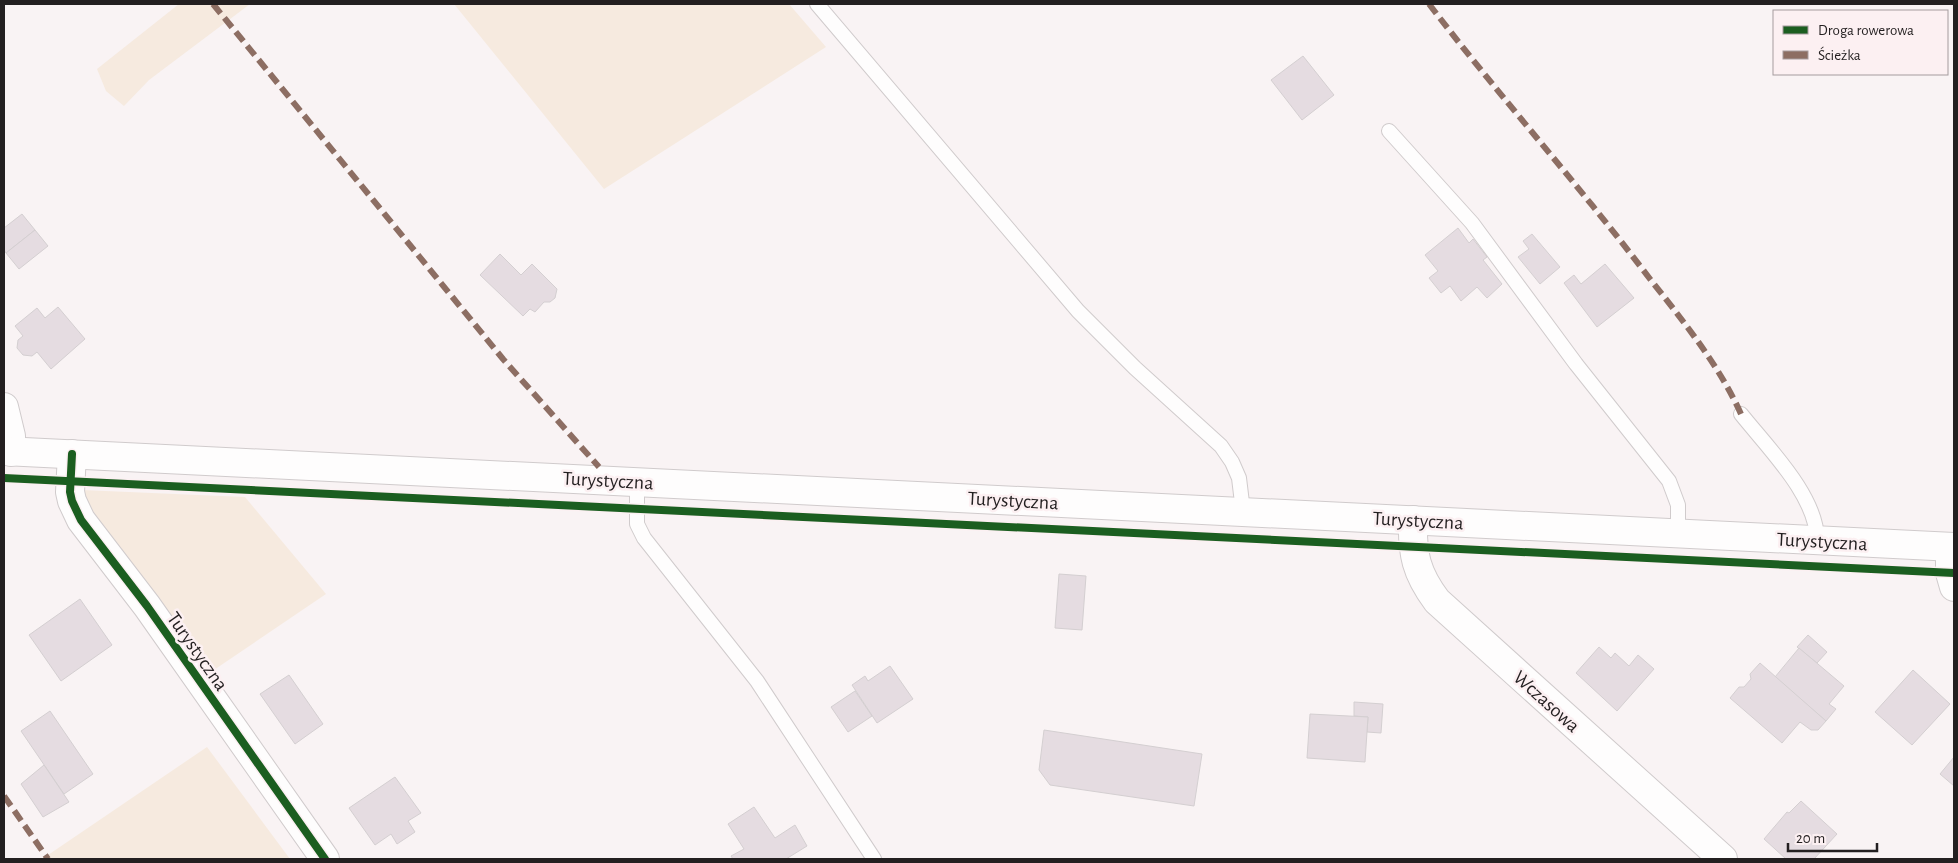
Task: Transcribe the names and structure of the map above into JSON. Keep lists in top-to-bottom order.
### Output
{
  "streets": {
    "main road": ["Turystyczna", "Wczasowa"]
  },
  "crossings": [
    ["Turystyczna", "Wczasowa"]
  ],
  "legend": ["Droga rowerowa", "Ścieżka"],
  "scale_bar": "20 m"
}
